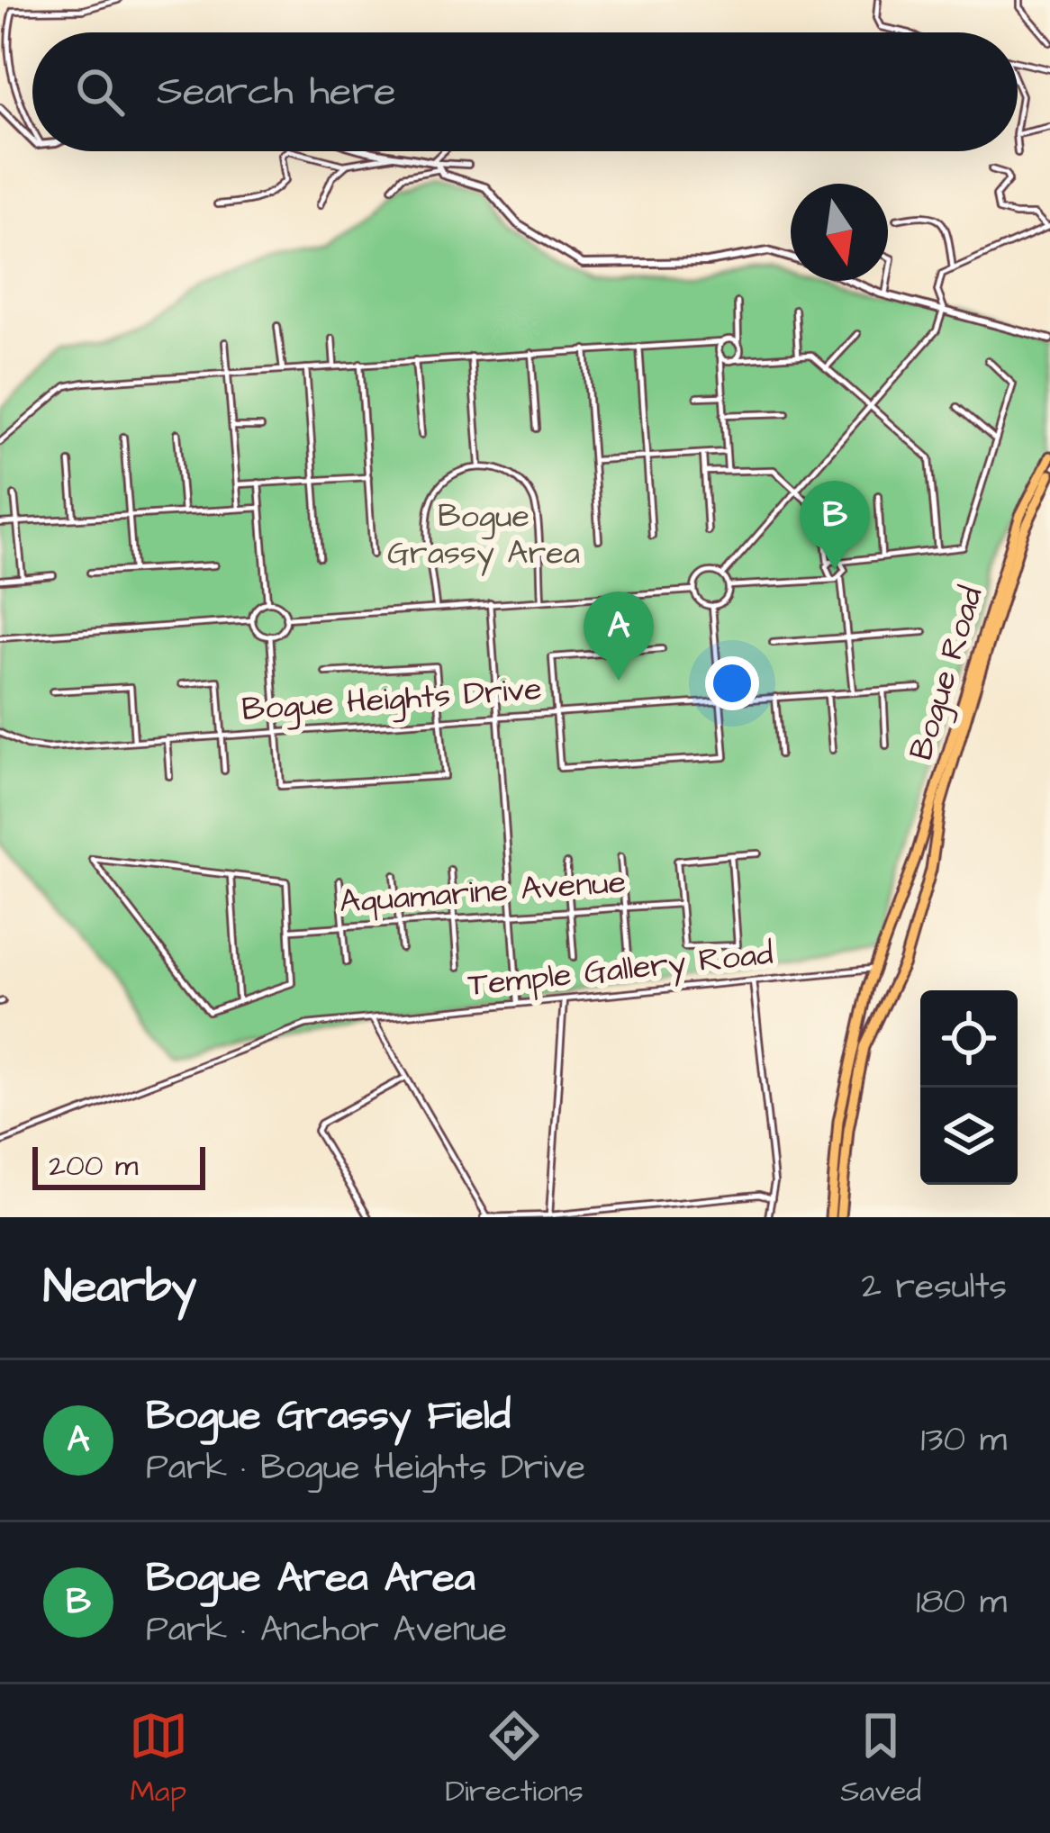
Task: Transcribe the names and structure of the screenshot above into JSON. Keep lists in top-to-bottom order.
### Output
{
  "streets": {
    "main road": ["Bogue Road"],
    "street": ["Bogue Heights Drive", "Aquamarine Avenue", "Temple Gallery Road"]
  },
  "crossings": [
    ["Bogue Road", "Temple Gallery Road"]
  ],
  "parks": ["Bogue Grassy Area"],
  "scale_bar": "200 m",
  "north": "bottom",
  "page": {
    "search": "Search here",
    "pins": ["B", "A"],
    "scale": "200 m",
    "heading": ["Nearby", "2 results"],
    "list": [
      {
        "mark": "A",
        "name": "Bogue Grassy Field",
        "note": "Park · Bogue Heights Drive",
        "value": "130 m"
      },
      {
        "mark": "B",
        "name": "Bogue Area Area",
        "note": "Park · Anchor Avenue",
        "value": "180 m"
      }
    ],
    "nav": ["Map", "Directions", "Saved"]
  }
}
